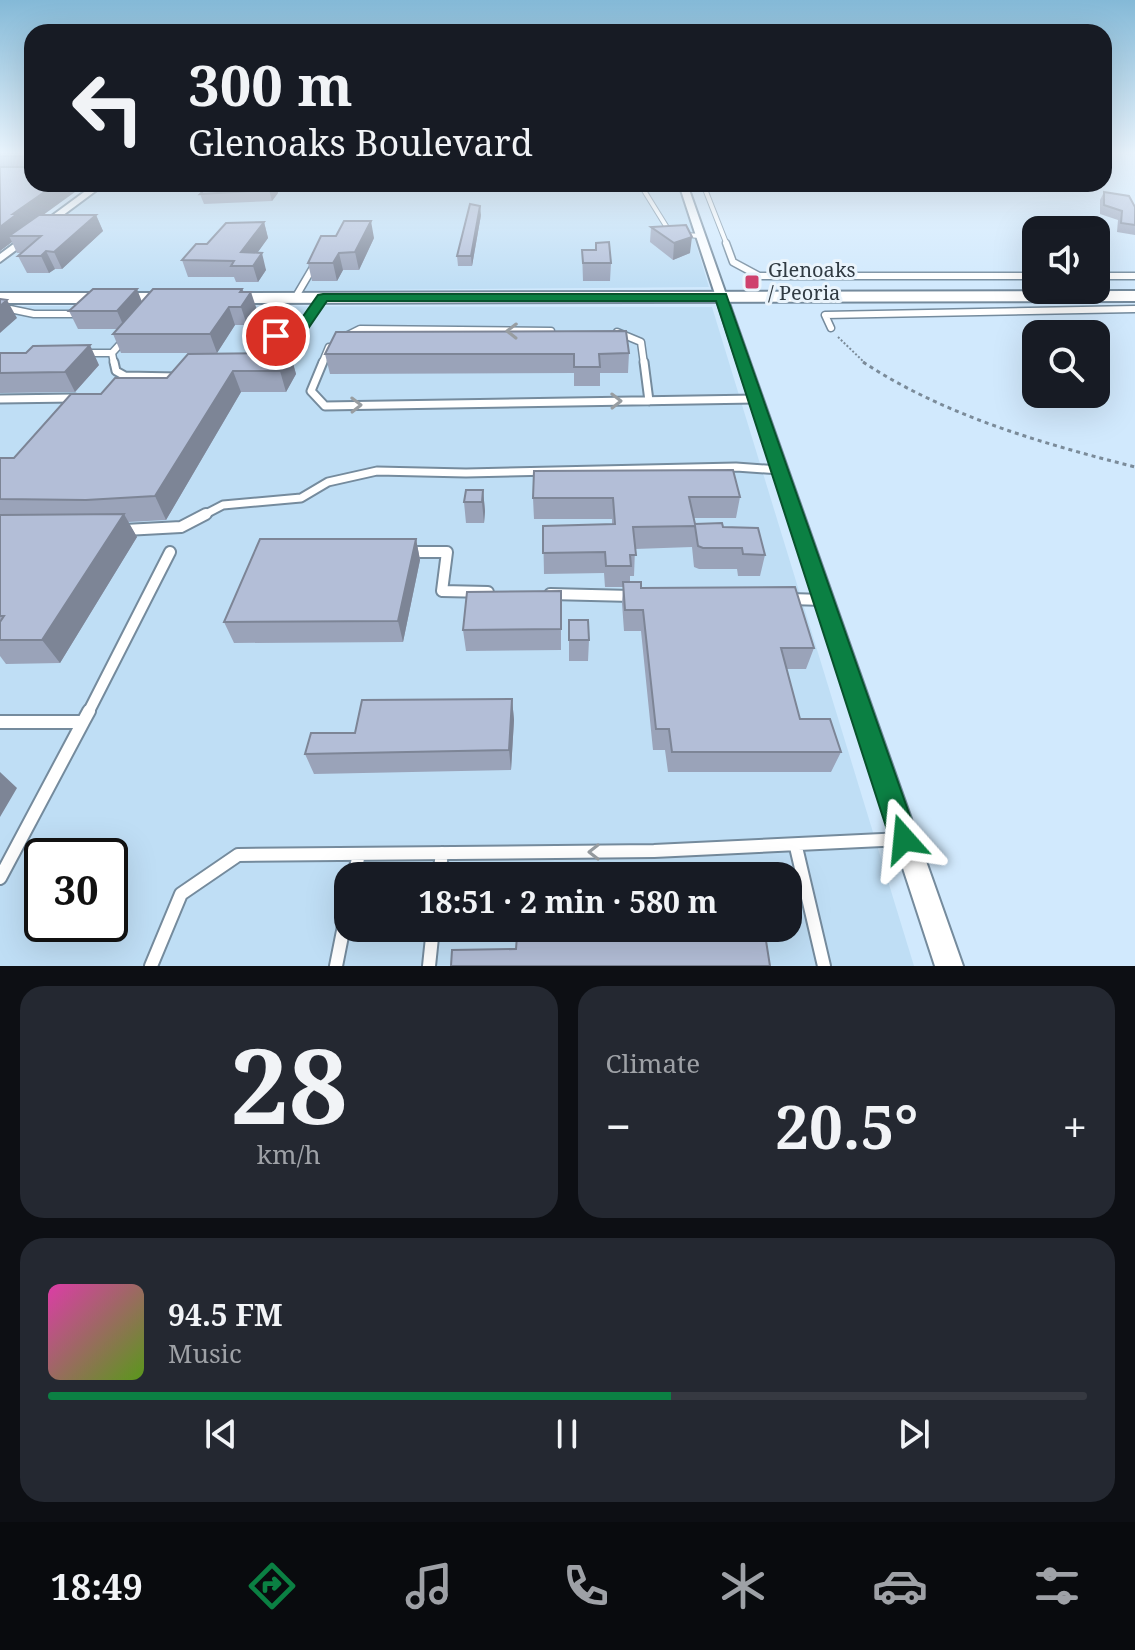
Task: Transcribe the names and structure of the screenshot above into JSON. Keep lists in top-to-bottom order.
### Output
{
  "places": {
    "transit": ["Glenoaks / Peoria"]
  },
  "page": {
    "turn": ["300 m", "Glenoaks Boulevard"],
    "limit": "30",
    "trip": "18:51 · 2 min · 580 m",
    "tile": [
      ["28", "km/h"],
      "Climate"
    ],
    "heat": ["−", "20.5°", "+"],
    "song": ["94.5 FM", "Music"],
    "tabs": "18:49"
  }
}
